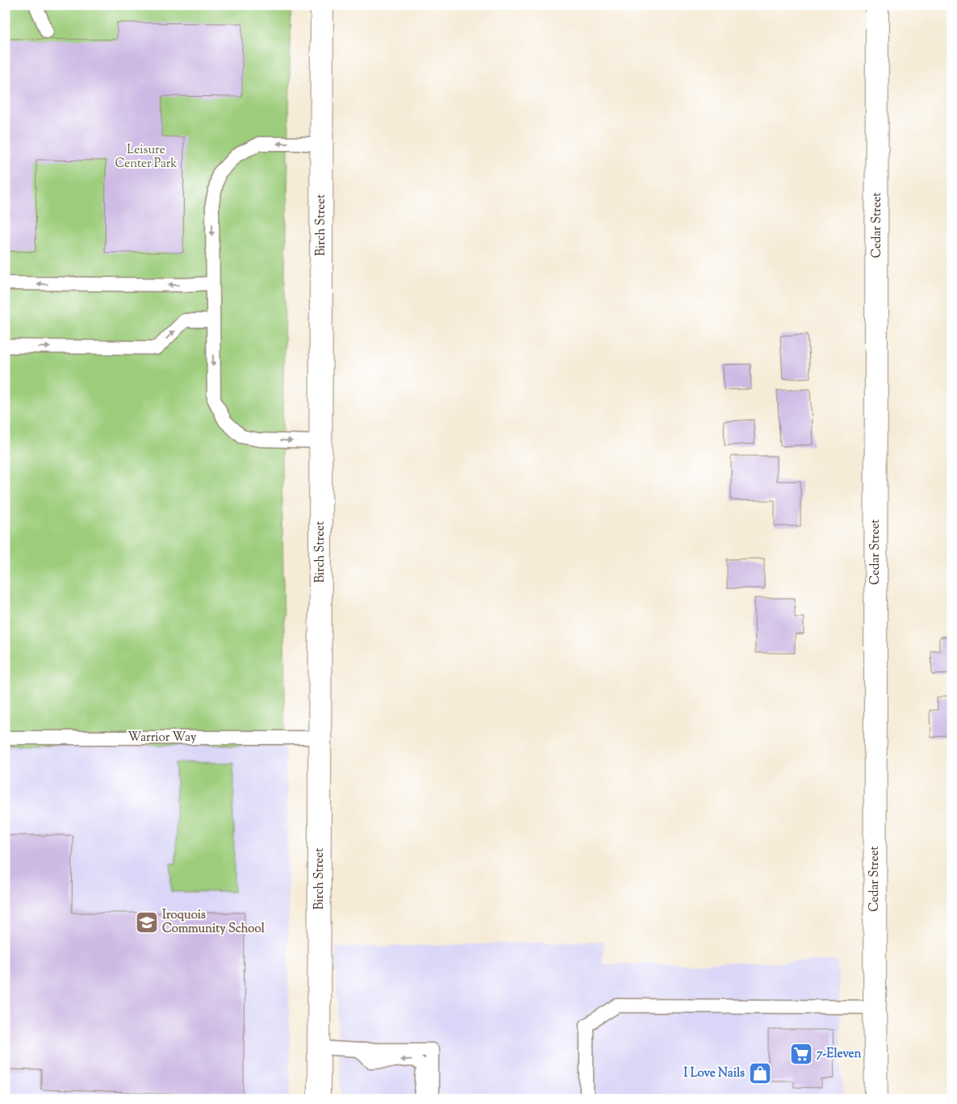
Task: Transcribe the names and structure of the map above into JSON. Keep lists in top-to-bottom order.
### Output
{
  "streets": {
    "street": ["Birch Street", "Cedar Street"],
    "lane": ["Warrior Way"]
  },
  "crossings": [
    ["Birch Street", "Warrior Way"]
  ],
  "parks": ["Leisure Center Park"],
  "places": {
    "school or university": ["Iroquois Community School"],
    "supermarket": ["7-Eleven"],
    "shop": ["I Love Nails"]
  }
}
